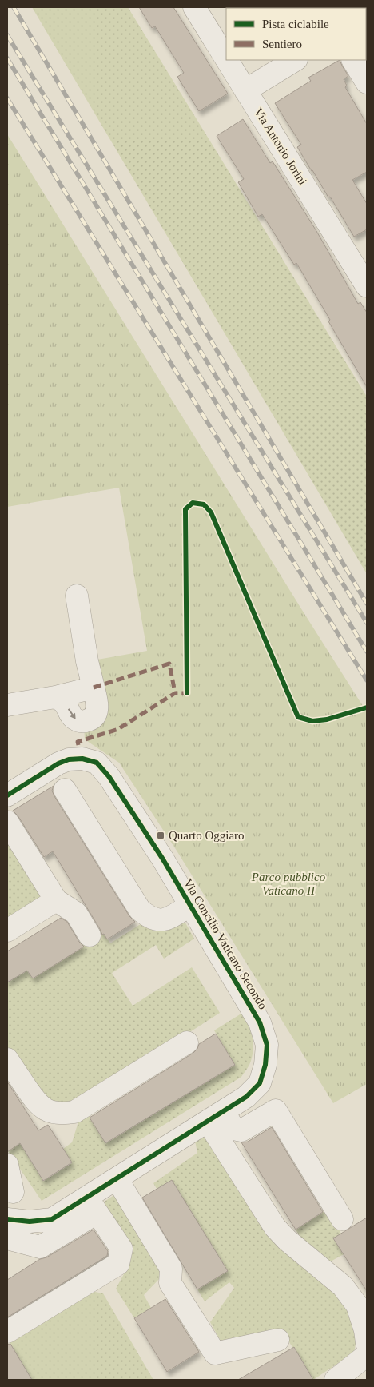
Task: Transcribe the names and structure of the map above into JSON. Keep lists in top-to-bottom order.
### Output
{
  "streets": {
    "street": ["Via Antonio Jorini", "Via Concilio Vaticano Secondo"]
  },
  "parks": ["Parco pubblico Vaticano II"],
  "places": {
    "transit": ["Quarto Oggiaro"]
  },
  "legend": ["Pista ciclabile", "Sentiero"]
}
